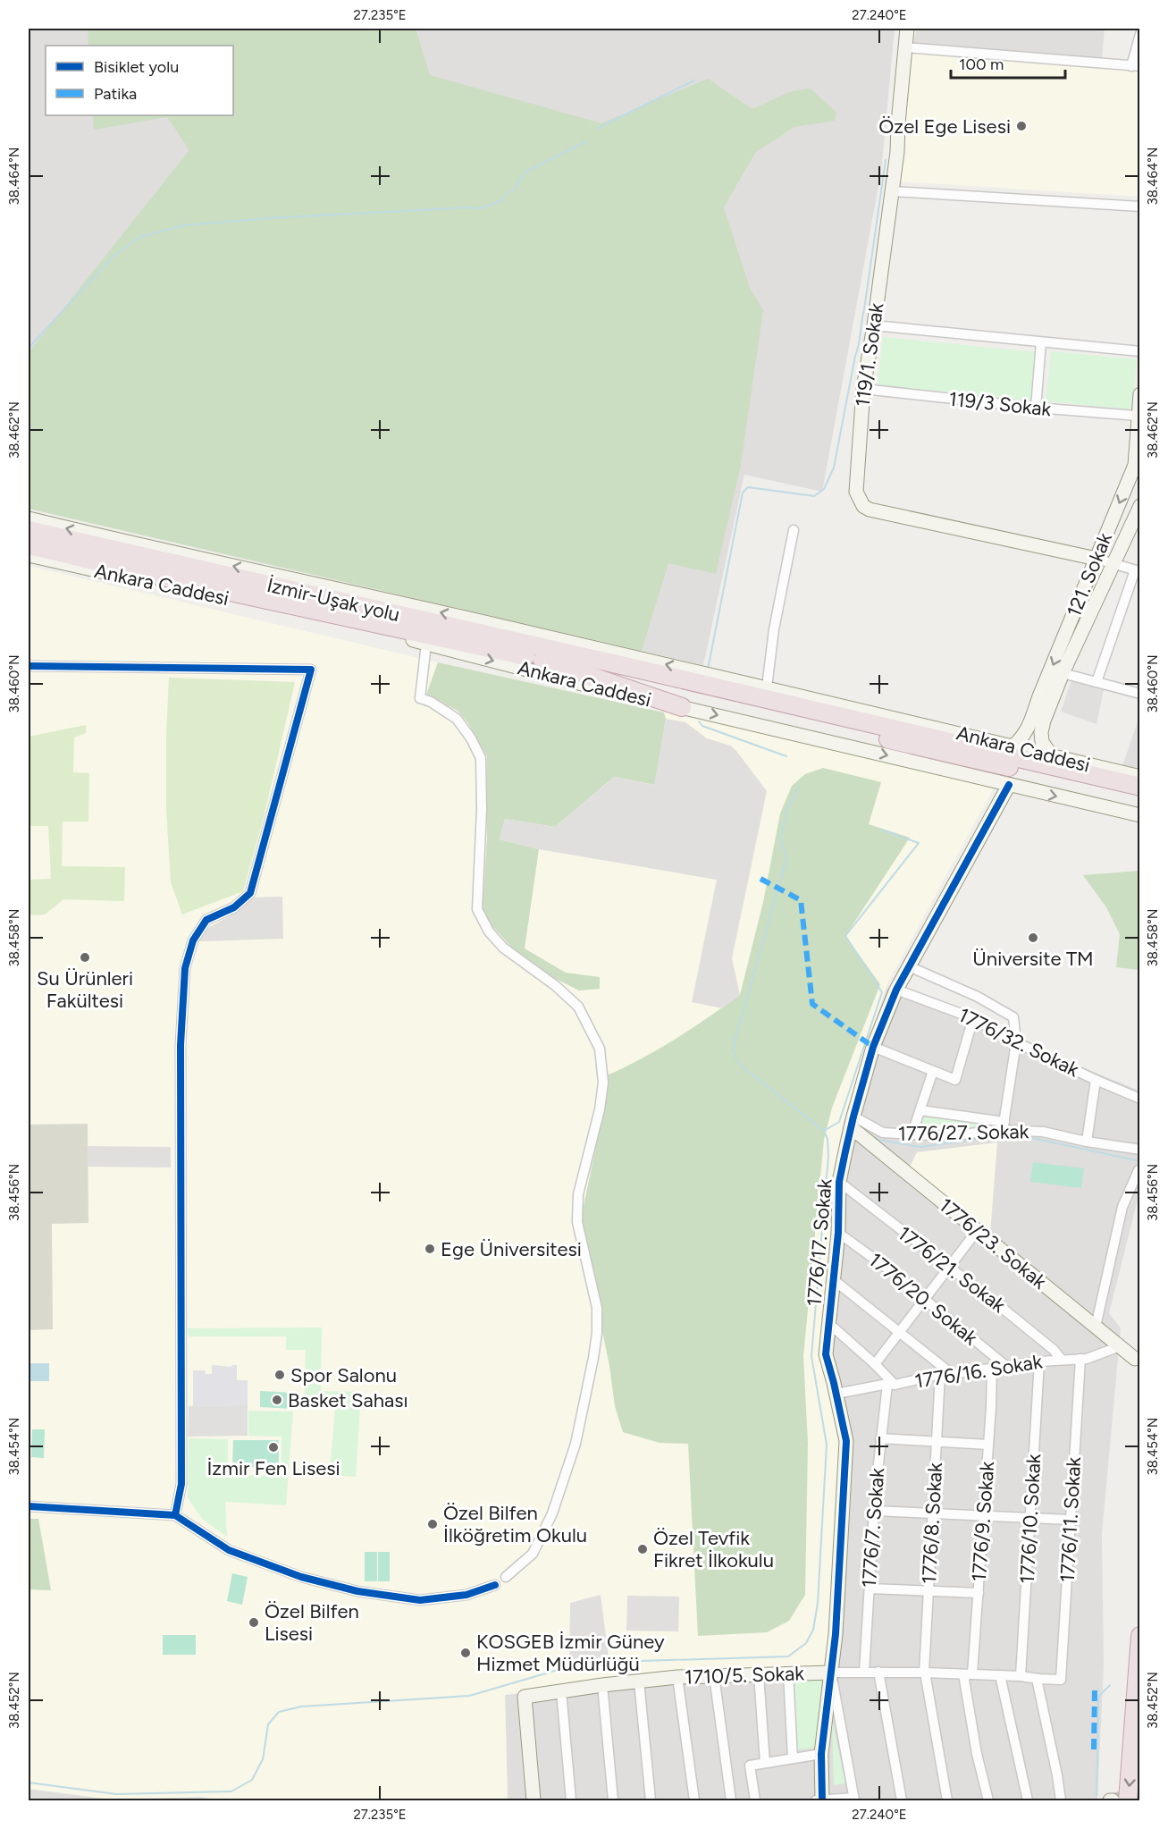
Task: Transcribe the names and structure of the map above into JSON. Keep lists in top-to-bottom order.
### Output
{
  "streets": {
    "highway": ["Ankara Caddesi", "İzmir-Uşak yolu"],
    "street": [
      "119/1. Sokak",
      "119/3 Sokak",
      "121. Sokak",
      "1776/32. Sokak",
      "1776/27. Sokak",
      "1776/17. Sokak",
      "1776/23. Sokak",
      "1776/21. Sokak",
      "1776/20. Sokak",
      "1776/16. Sokak",
      "1776/10. Sokak",
      "1776/11. Sokak",
      "1776/9. Sokak",
      "1776/8. Sokak",
      "1776/7. Sokak",
      "1710/5. Sokak"
    ]
  },
  "crossings": [
    ["119/1. Sokak", "119/3 Sokak"],
    ["119/1. Sokak", "121. Sokak"],
    ["119/3 Sokak", "121. Sokak"],
    ["121. Sokak", "Ankara Caddesi"],
    ["Ankara Caddesi", "İzmir-Uşak yolu"],
    ["Ankara Caddesi", "1776/17. Sokak"],
    ["1776/32. Sokak", "1776/17. Sokak"],
    ["1776/27. Sokak", "1776/17. Sokak"],
    ["1776/27. Sokak", "1776/23. Sokak"],
    ["1776/17. Sokak", "1776/23. Sokak"],
    ["1776/17. Sokak", "1776/21. Sokak"],
    ["1776/17. Sokak", "1776/20. Sokak"],
    ["1776/17. Sokak", "1776/16. Sokak"],
    ["1776/17. Sokak", "1710/5. Sokak"],
    ["1776/23. Sokak", "1776/16. Sokak"],
    ["1776/21. Sokak", "1776/16. Sokak"],
    ["1776/20. Sokak", "1776/16. Sokak"],
    ["1776/16. Sokak", "1776/10. Sokak"],
    ["1776/16. Sokak", "1776/11. Sokak"],
    ["1776/16. Sokak", "1776/9. Sokak"],
    ["1776/16. Sokak", "1776/8. Sokak"],
    ["1776/16. Sokak", "1776/7. Sokak"],
    ["1776/10. Sokak", "1710/5. Sokak"],
    ["1776/11. Sokak", "1710/5. Sokak"],
    ["1776/9. Sokak", "1710/5. Sokak"],
    ["1776/8. Sokak", "1710/5. Sokak"],
    ["1776/7. Sokak", "1710/5. Sokak"]
  ],
  "places": [
    "Özel Ege Lisesi",
    "Üniversite TM",
    "Su Ürünleri Fakültesi",
    "Ege Üniversitesi",
    "Spor Salonu",
    "Basket Sahası",
    "İzmir Fen Lisesi",
    "Özel Bilfen İlköğretim Okulu",
    "Özel Tevfik Fikret İlkokulu",
    "Özel Bilfen Lisesi",
    "KOSGEB İzmir Güney Hizmet Müdürlüğü"
  ],
  "legend": ["Bisiklet yolu", "Patika"],
  "scale_bar": "100 m",
  "coordinates": [
    "27.235°E",
    "27.240°E",
    "38.464°N",
    "38.462°N",
    "38.460°N",
    "38.458°N",
    "38.456°N",
    "38.454°N",
    "38.452°N"
  ]
}
